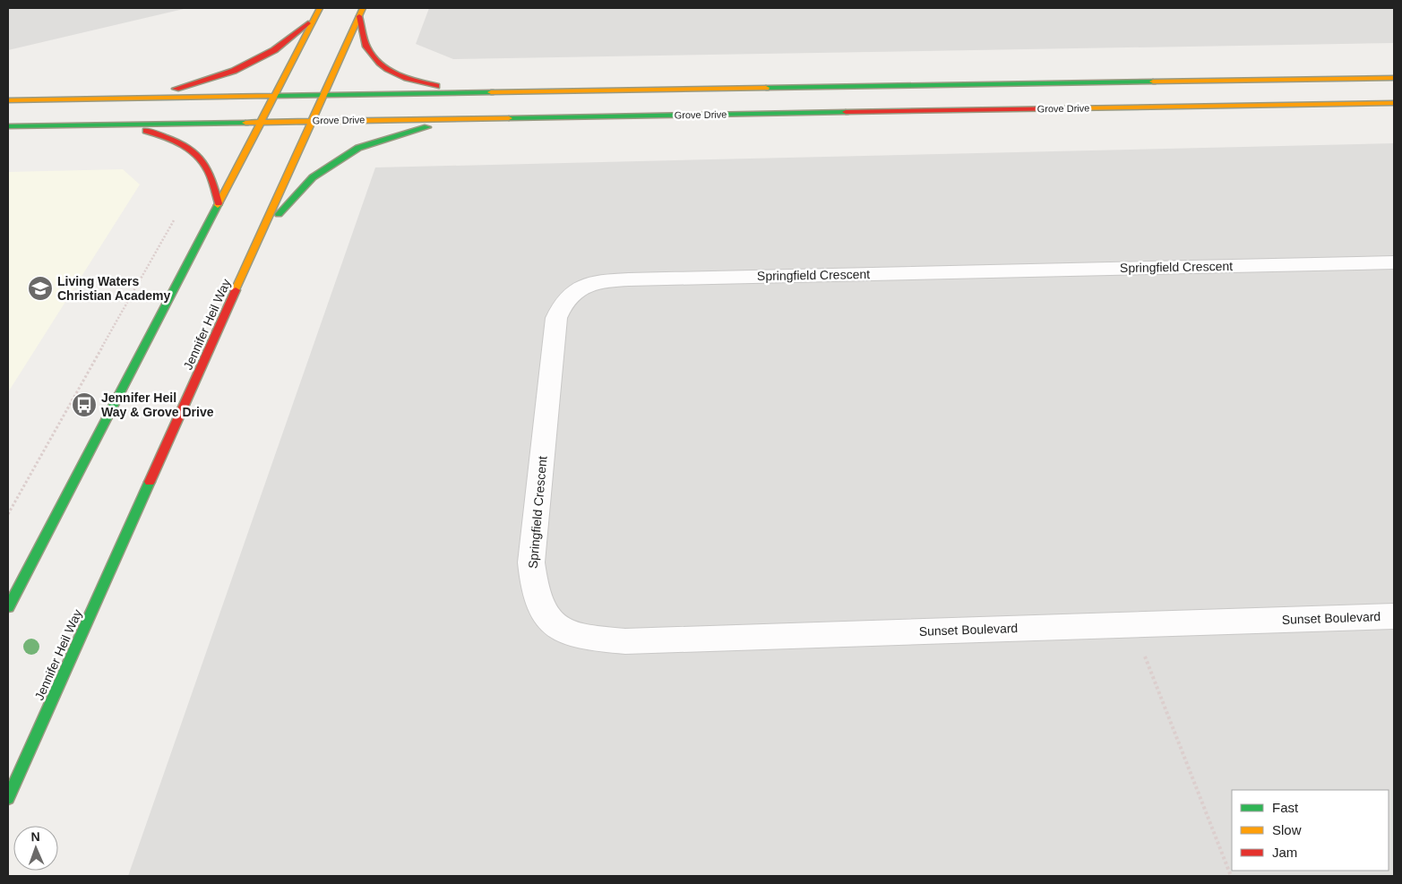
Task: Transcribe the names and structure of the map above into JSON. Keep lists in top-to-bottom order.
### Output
{
  "streets": {
    "main road": ["Grove Drive", "Jennifer Heil Way"],
    "street": ["Springfield Crescent", "Sunset Boulevard"]
  },
  "crossings": [
    ["Grove Drive", "Jennifer Heil Way"],
    ["Springfield Crescent", "Sunset Boulevard"]
  ],
  "places": {
    "school or university": ["Living Waters Christian Academy"],
    "bus stop": ["Jennifer Heil Way & Grove Drive"]
  },
  "legend": ["Fast", "Slow", "Jam"],
  "north": "top"
}
